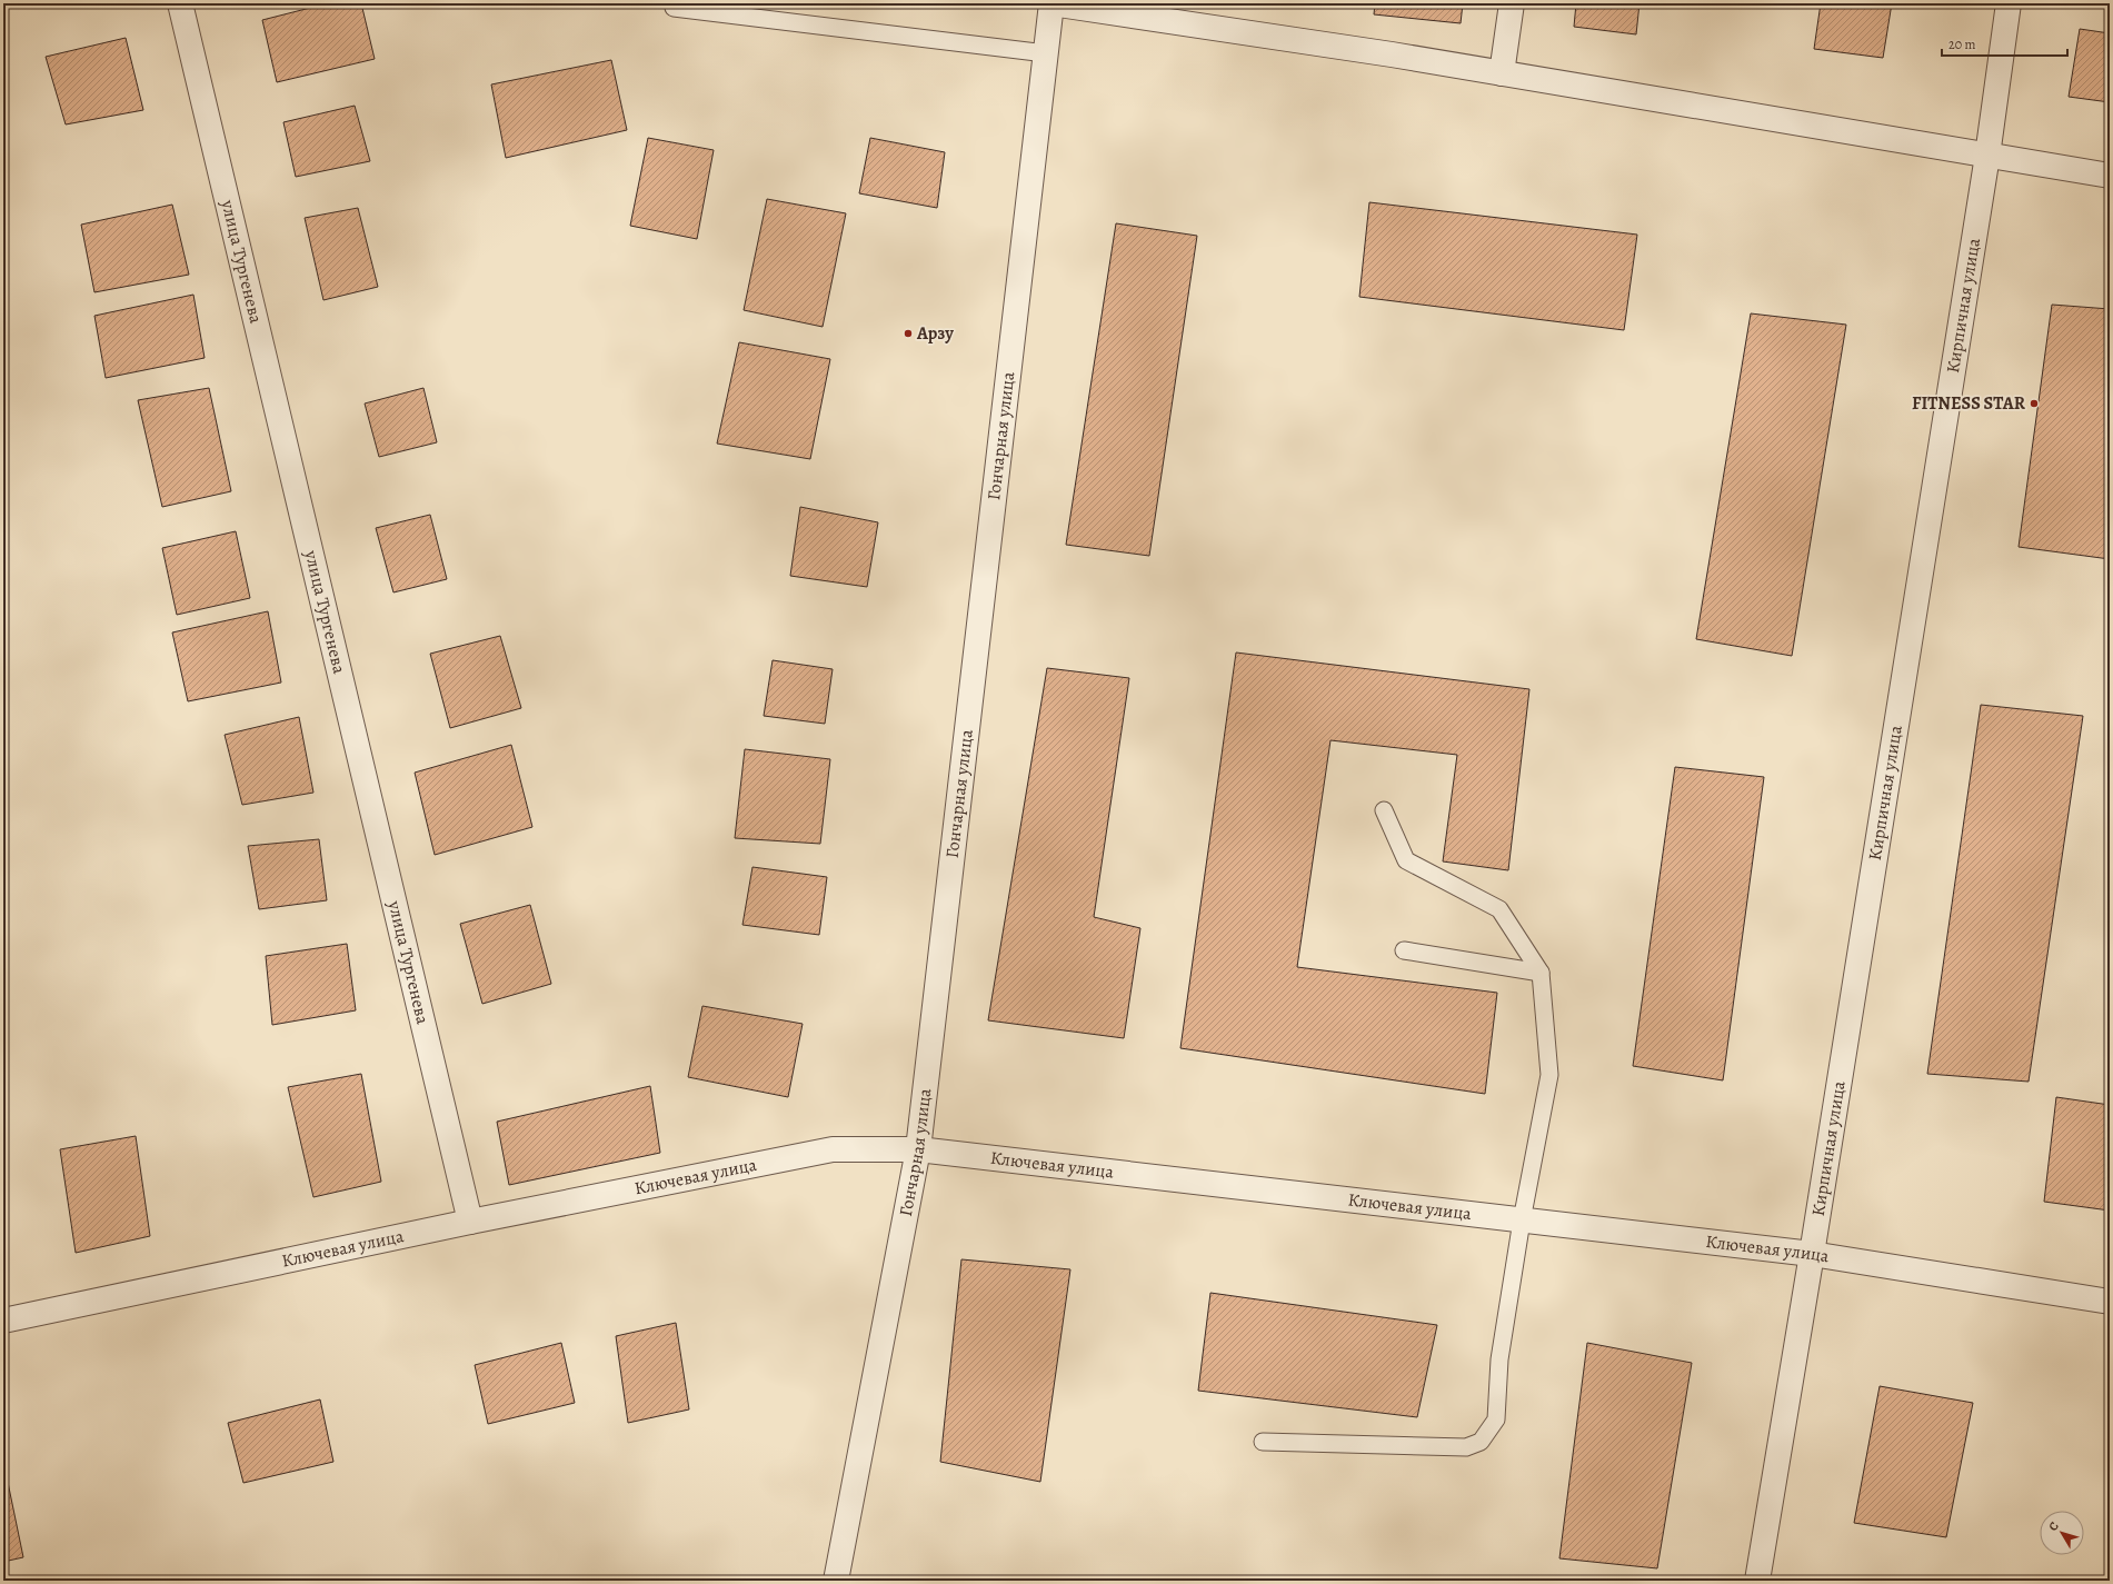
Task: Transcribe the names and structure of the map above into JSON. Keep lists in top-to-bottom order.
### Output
{
  "streets": {
    "street": [
      "улица Тургенева",
      "Кирпичная улица",
      "Гончарная улица",
      "Ключевая улица"
    ]
  },
  "crossings": [
    ["улица Тургенева", "Ключевая улица"],
    ["Кирпичная улица", "Ключевая улица"],
    ["Гончарная улица", "Ключевая улица"]
  ],
  "places": ["Арзу", "FITNESS STAR"],
  "scale_bar": "20 m",
  "north": "top left"
}
